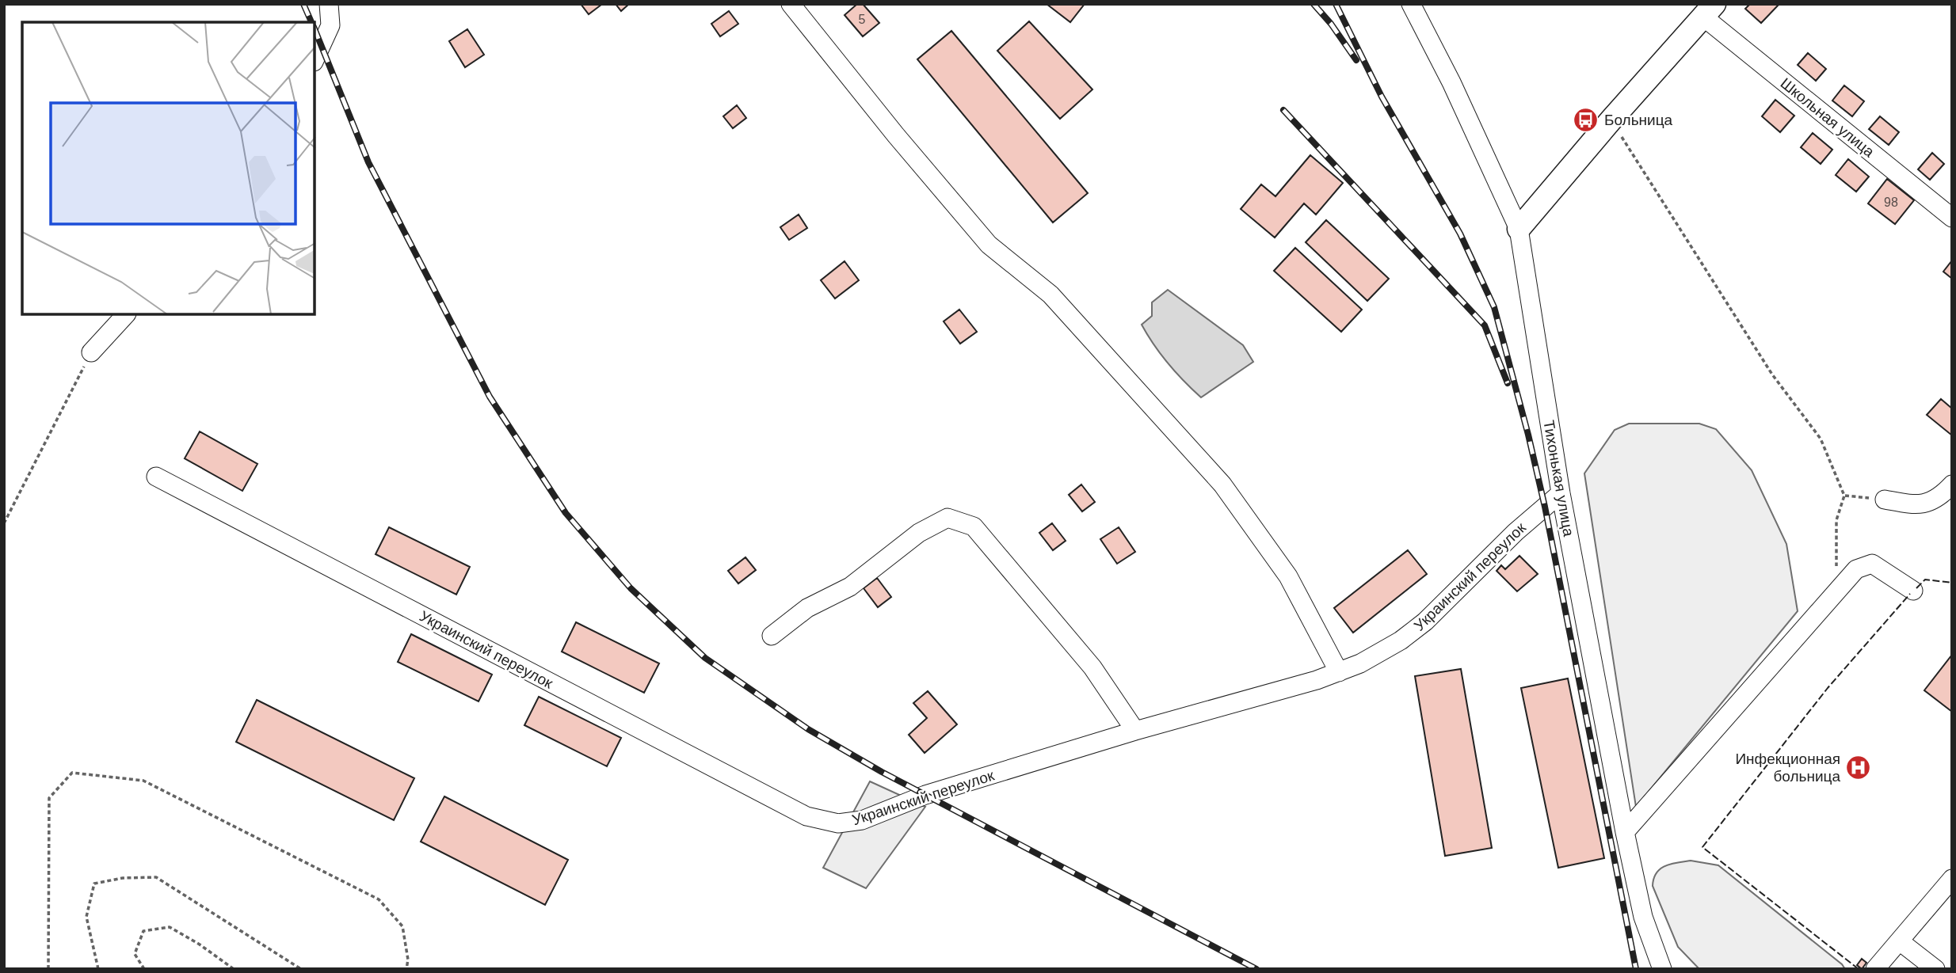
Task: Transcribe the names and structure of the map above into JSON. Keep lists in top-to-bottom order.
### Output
{
  "streets": {
    "main road": ["Школьная улица"],
    "street": ["Тихонькая улица", "Украинский переулок"]
  },
  "crossings": [
    ["Школьная улица", "Тихонькая улица"],
    ["Тихонькая улица", "Украинский переулок"]
  ],
  "places": {
    "bus stop": ["Больница"],
    "hospital": ["Инфекционная больница"]
  },
  "house_numbers": ["5", "98"]
}
